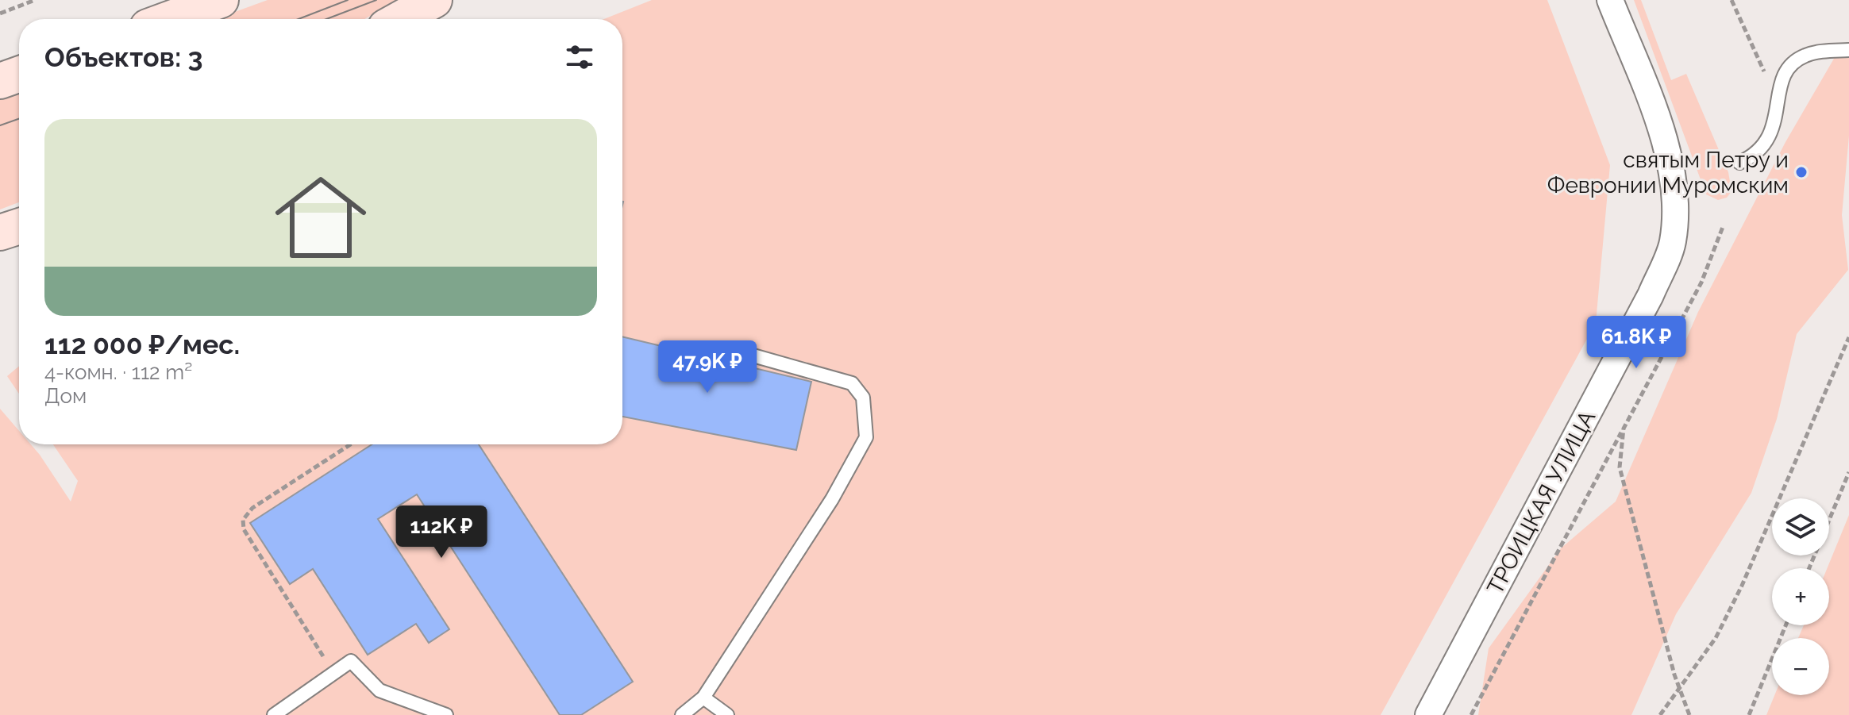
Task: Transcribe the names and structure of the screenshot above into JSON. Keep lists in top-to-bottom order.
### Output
{
  "streets": {
    "street": ["ТРОИЦКАЯ УЛИЦА"]
  },
  "places": ["святым Петру и Февронии Муромским"],
  "page": {
    "heading": "Объектов: 3",
    "list": [
      {
        "name": "112 000 ₽/мес.",
        "note": "4-комн. · 112 m² · Дом"
      }
    ],
    "price": ["61.8K ₽", "47.9K ₽", "112K ₽"],
    "map_buttons": ["+", "−"]
  }
}
